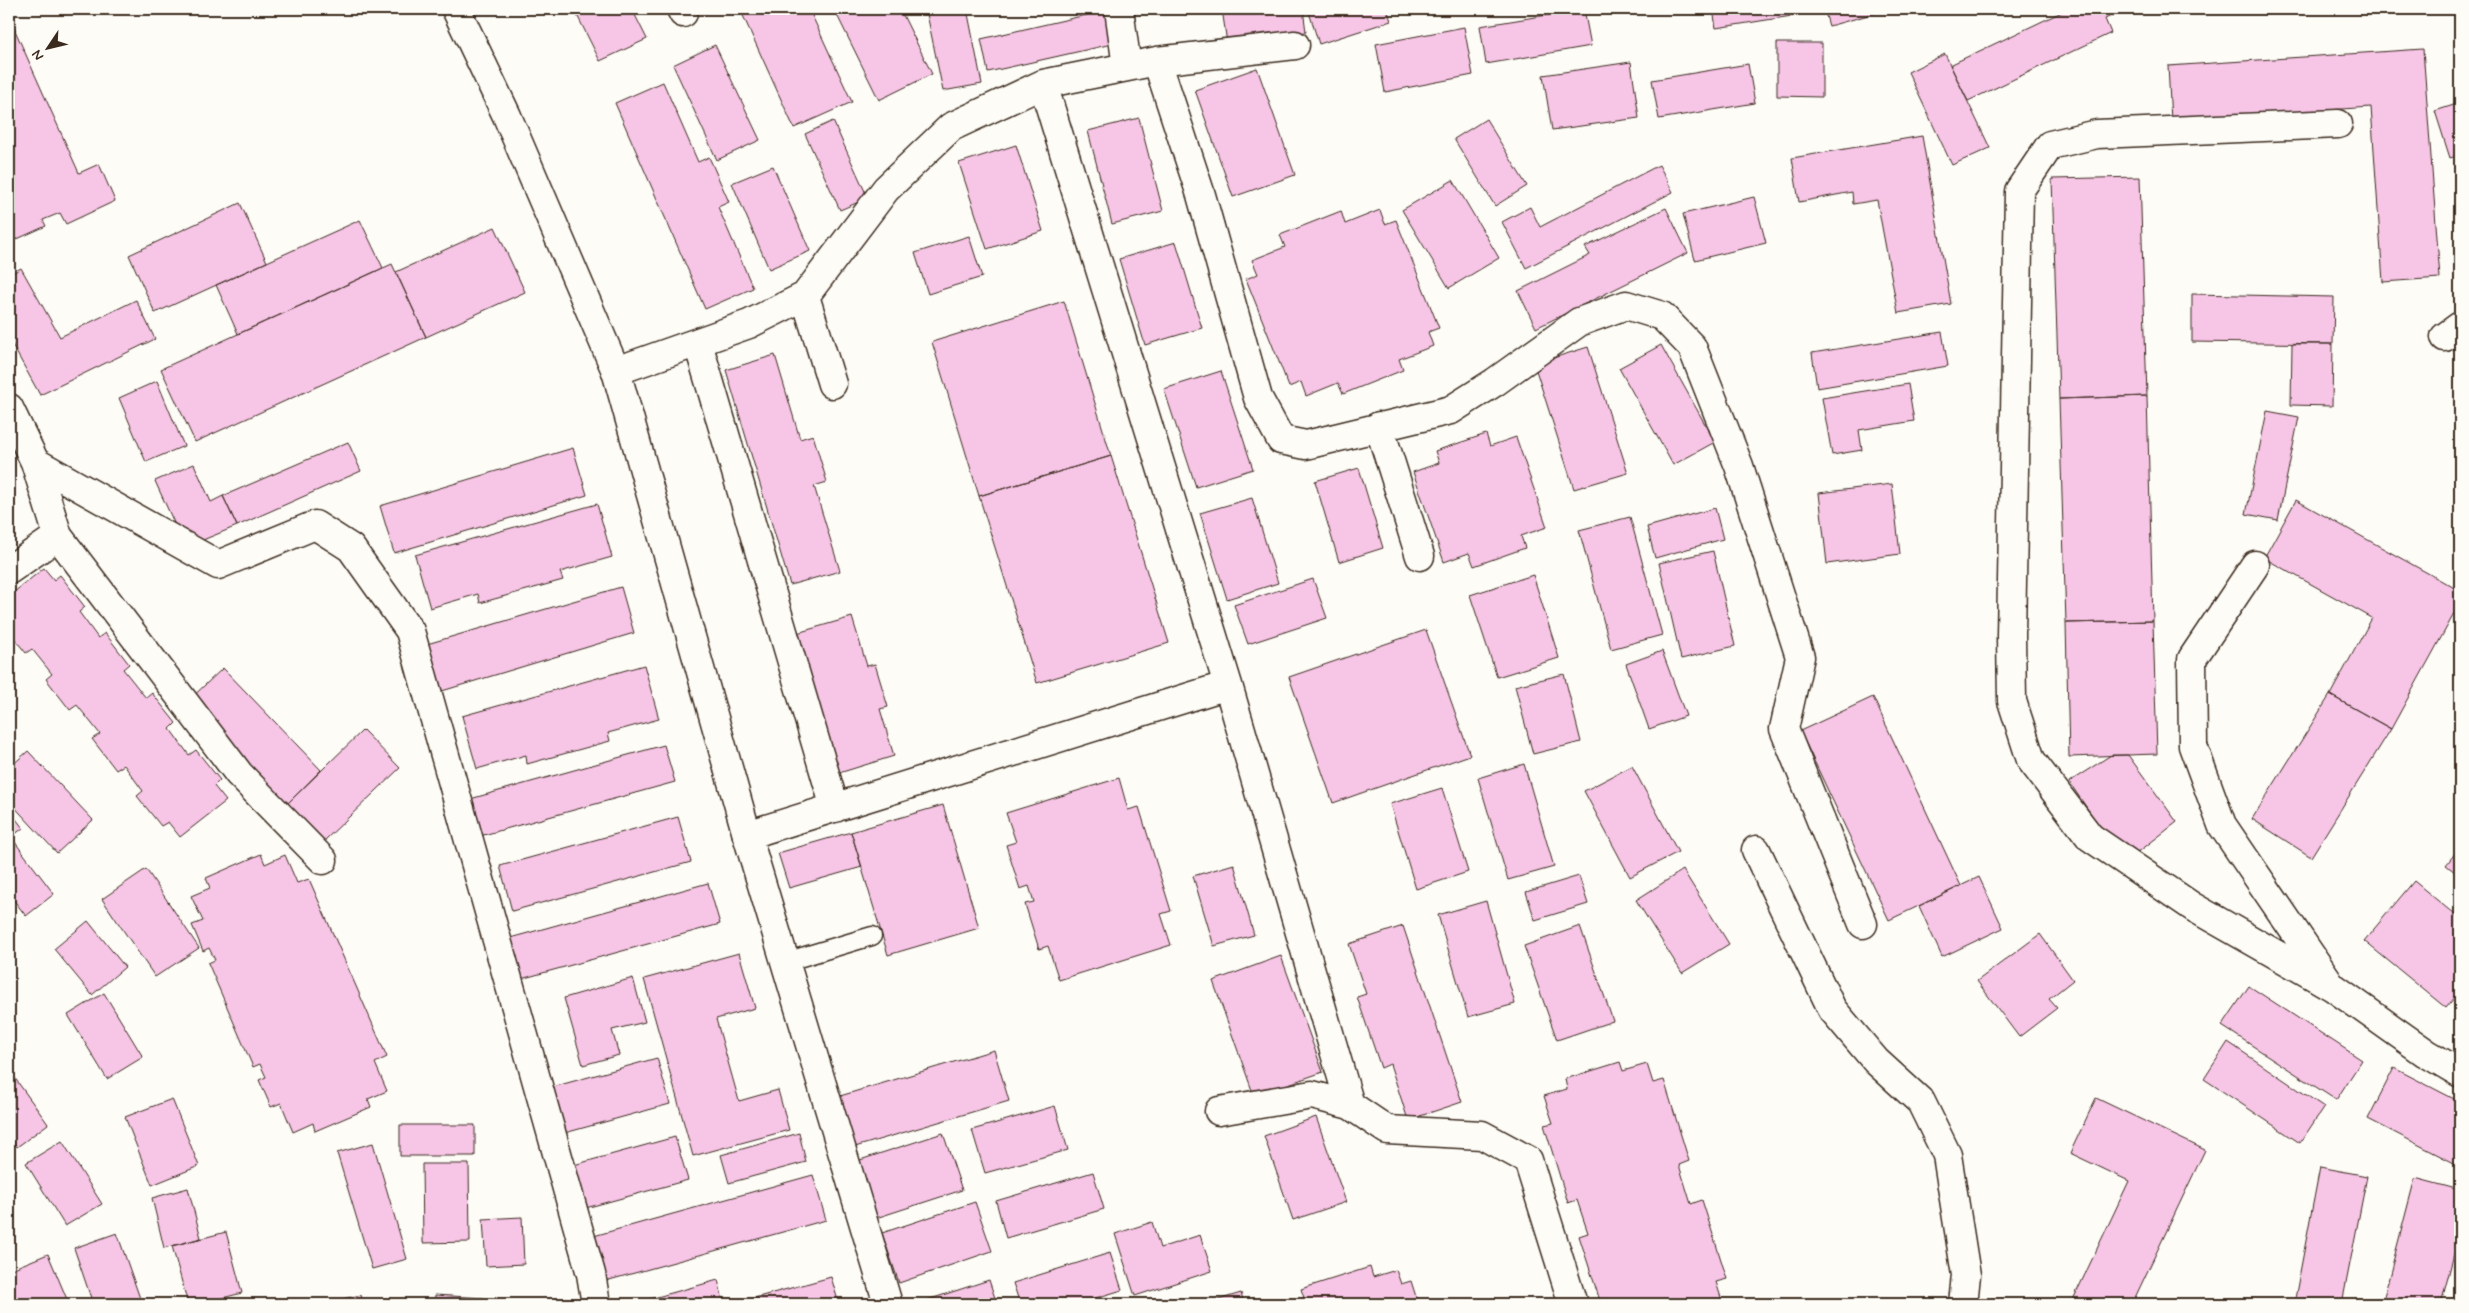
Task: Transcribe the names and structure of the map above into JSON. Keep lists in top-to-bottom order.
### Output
{
  "north": "bottom left"
}
